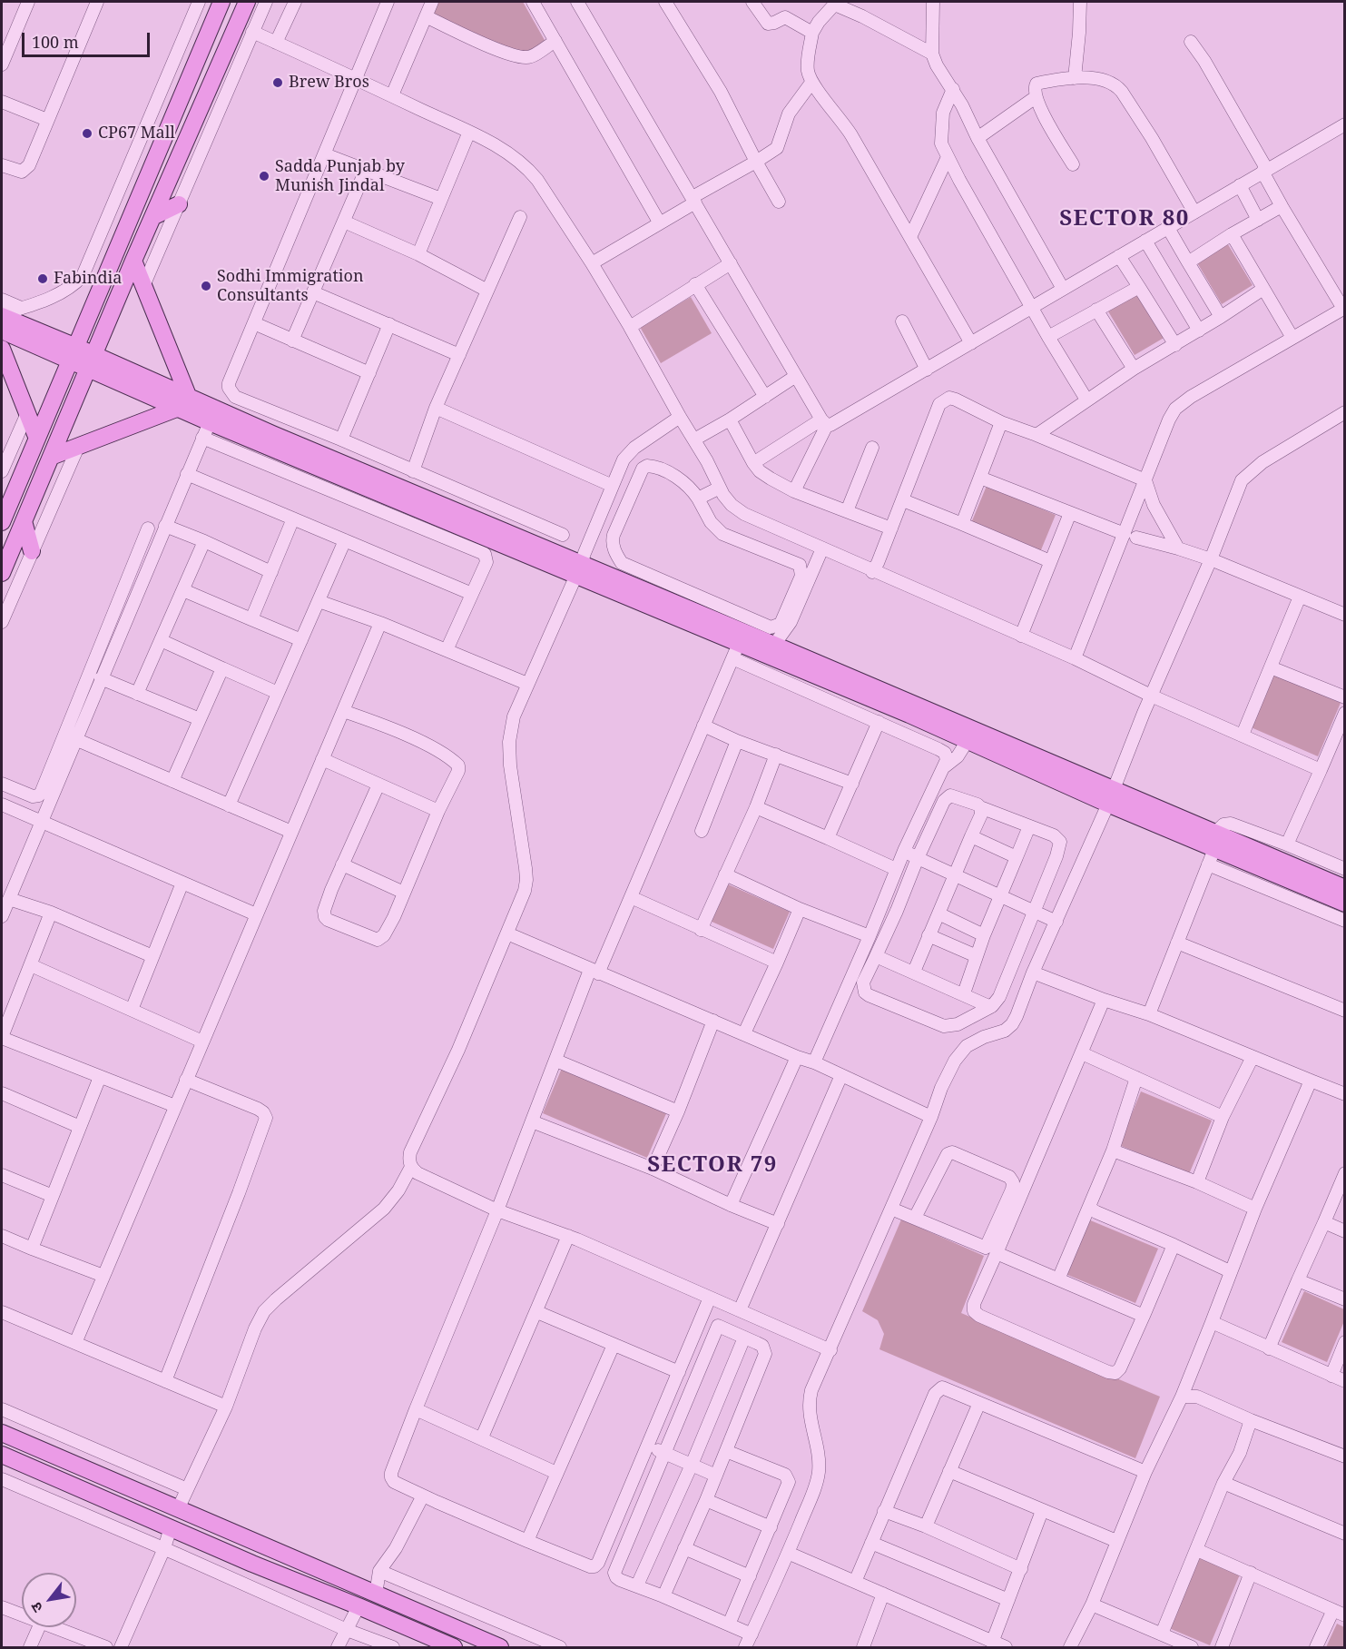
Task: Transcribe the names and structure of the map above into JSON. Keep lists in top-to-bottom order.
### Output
{
  "districts": ["SECTOR 80", "SECTOR 79"],
  "places": [
    "Brew Bros",
    "CP67 Mall",
    "Sadda Punjab by Munish Jindal",
    "Fabindia",
    "Sodhi Immigration Consultants"
  ],
  "scale_bar": "100 m",
  "north": "bottom left"
}
